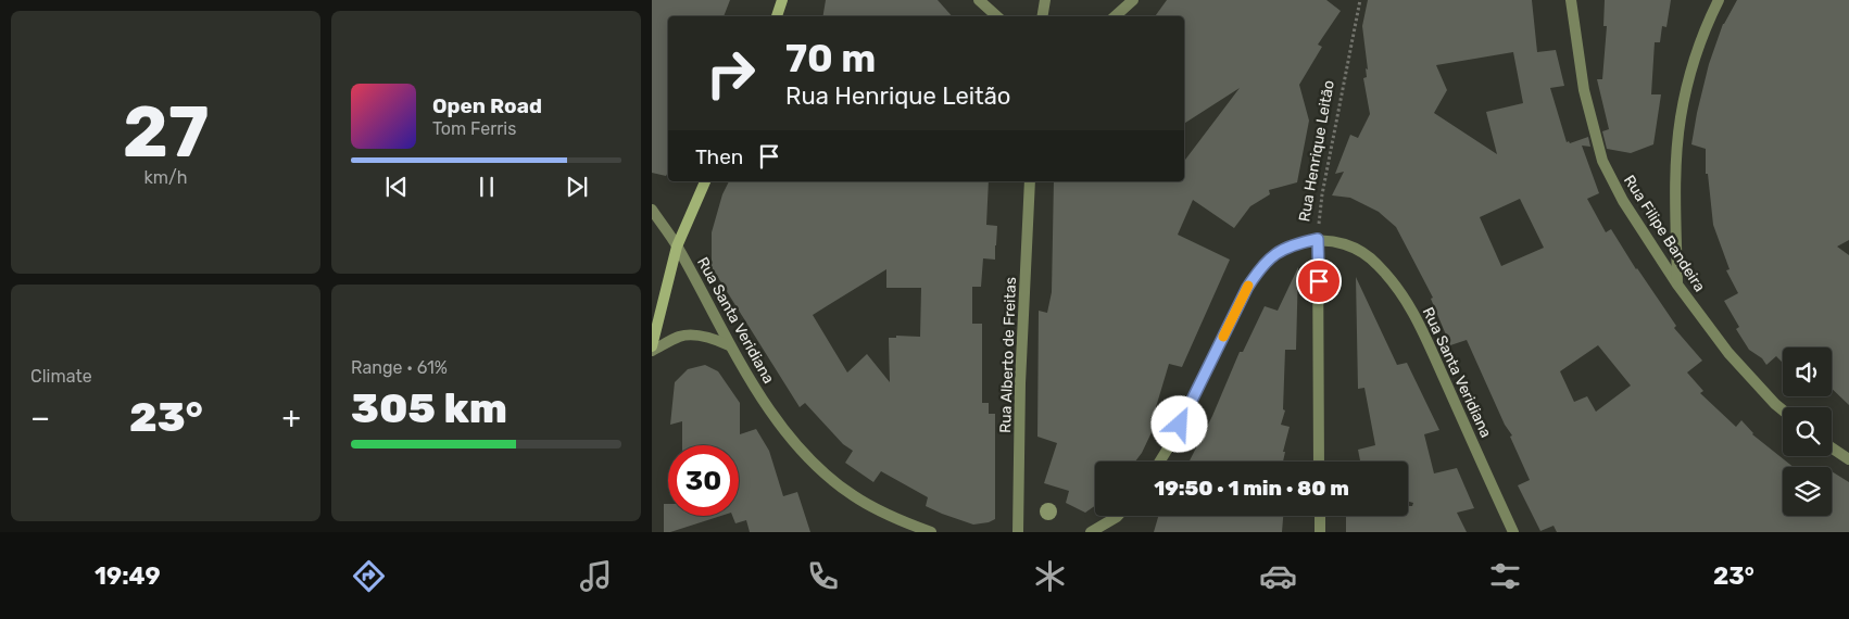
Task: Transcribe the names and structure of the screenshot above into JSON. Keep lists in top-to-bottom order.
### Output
{
  "streets": {
    "street": [
      "Rua Henrique Leitão",
      "Rua Filipe Bandeira",
      "Rua Santa Veridiana",
      "Rua Alberto de Freitas"
    ]
  },
  "crossings": [
    ["Rua Henrique Leitão", "Rua Santa Veridiana"]
  ],
  "page": {
    "tile": [
      ["27", "km/h"],
      "Climate",
      ["Range · 61%", "305 km"]
    ],
    "turn": ["70 m", "Rua Henrique Leitão"],
    "song": ["Open Road", "Tom Ferris"],
    "then": "Then",
    "heat": ["−", "23°", "+"],
    "limit": "30",
    "trip": "19:50 · 1 min · 80 m",
    "tabs": ["19:49", "23°"]
  }
}
